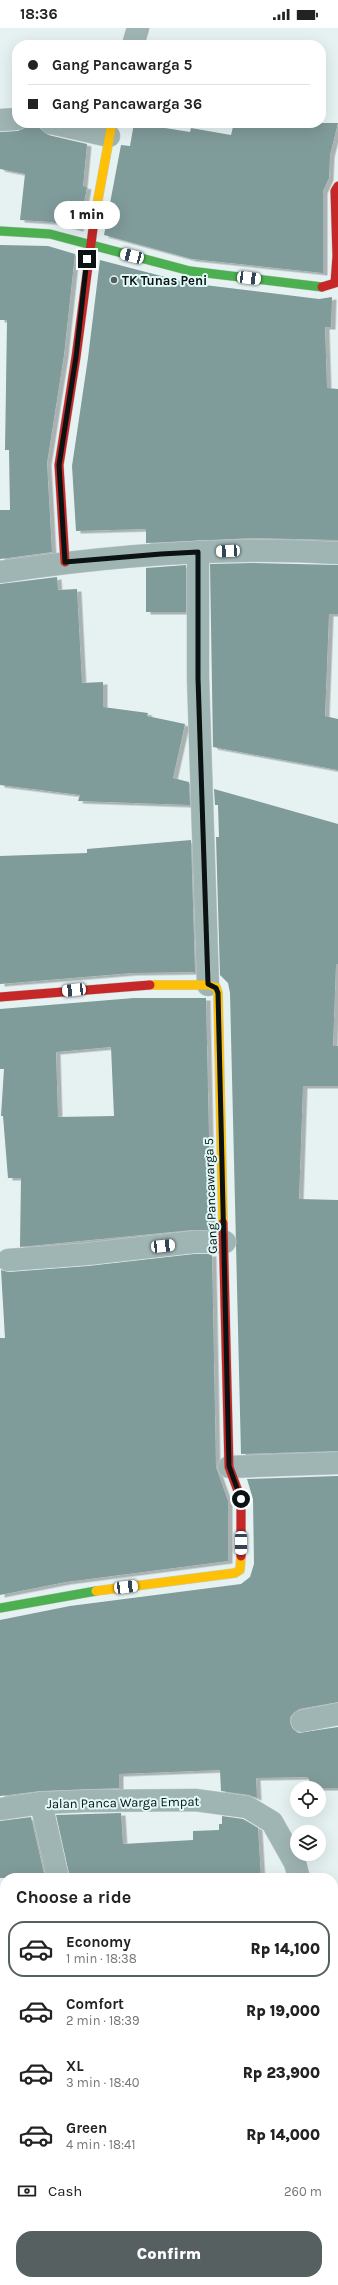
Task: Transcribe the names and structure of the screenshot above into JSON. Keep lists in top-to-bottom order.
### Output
{
  "streets": {
    "street": ["Gang Pancawarga 5", "Jalan Panca Warga Empat"]
  },
  "places": ["TK Tunas Peni"],
  "page": {
    "status": "18:36",
    "banner": ["Gang Pancawarga 5", "Gang Pancawarga 36"],
    "bubble": "1 min",
    "heading": "Choose a ride",
    "list": [
      {
        "name": "Economy",
        "note": "1 min · 18:38",
        "value": "Rp 14,100"
      },
      {
        "name": "Comfort",
        "note": "2 min · 18:39",
        "value": "Rp 19,000"
      },
      {
        "name": "XL",
        "note": "3 min · 18:40",
        "value": "Rp 23,900"
      },
      {
        "name": "Green",
        "note": "4 min · 18:41",
        "value": "Rp 14,000"
      }
    ],
    "pay": ["Cash", "260 m"],
    "buttons": "Confirm"
  }
}
